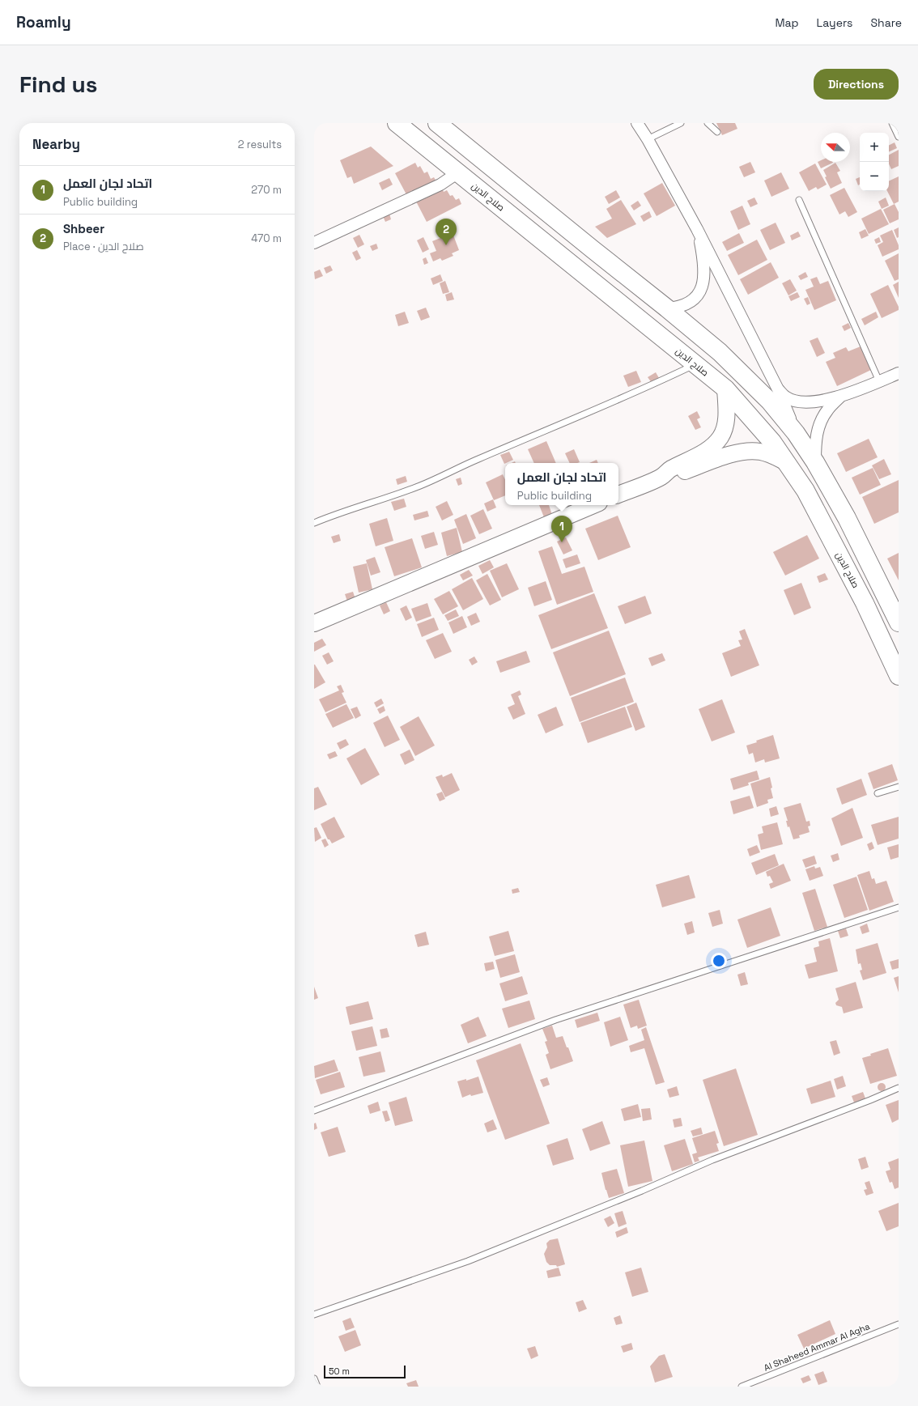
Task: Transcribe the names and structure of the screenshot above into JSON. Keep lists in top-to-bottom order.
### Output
{
  "streets": {
    "highway": ["صلاح الدين"],
    "lane": ["Al Shaheed Ammar Al Agha"]
  },
  "scale_bar": "50 m",
  "north": "left",
  "page": {
    "header": "Roamly",
    "nav": ["Map", "Layers", "Share"],
    "buttons": "Directions",
    "title": "Find us",
    "heading": ["Nearby", "2 results"],
    "map_buttons": ["+", "−"],
    "list": [
      {
        "mark": "1",
        "name": "اتحاد لجان العمل",
        "note": "Public building",
        "value": "270 m"
      },
      {
        "mark": "2",
        "name": "Shbeer",
        "note": "Place · صلاح الدين",
        "value": "470 m"
      }
    ],
    "pins": ["2", "1"],
    "popup": ["اتحاد لجان العمل", "Public building"],
    "scale": "50 m"
  }
}
